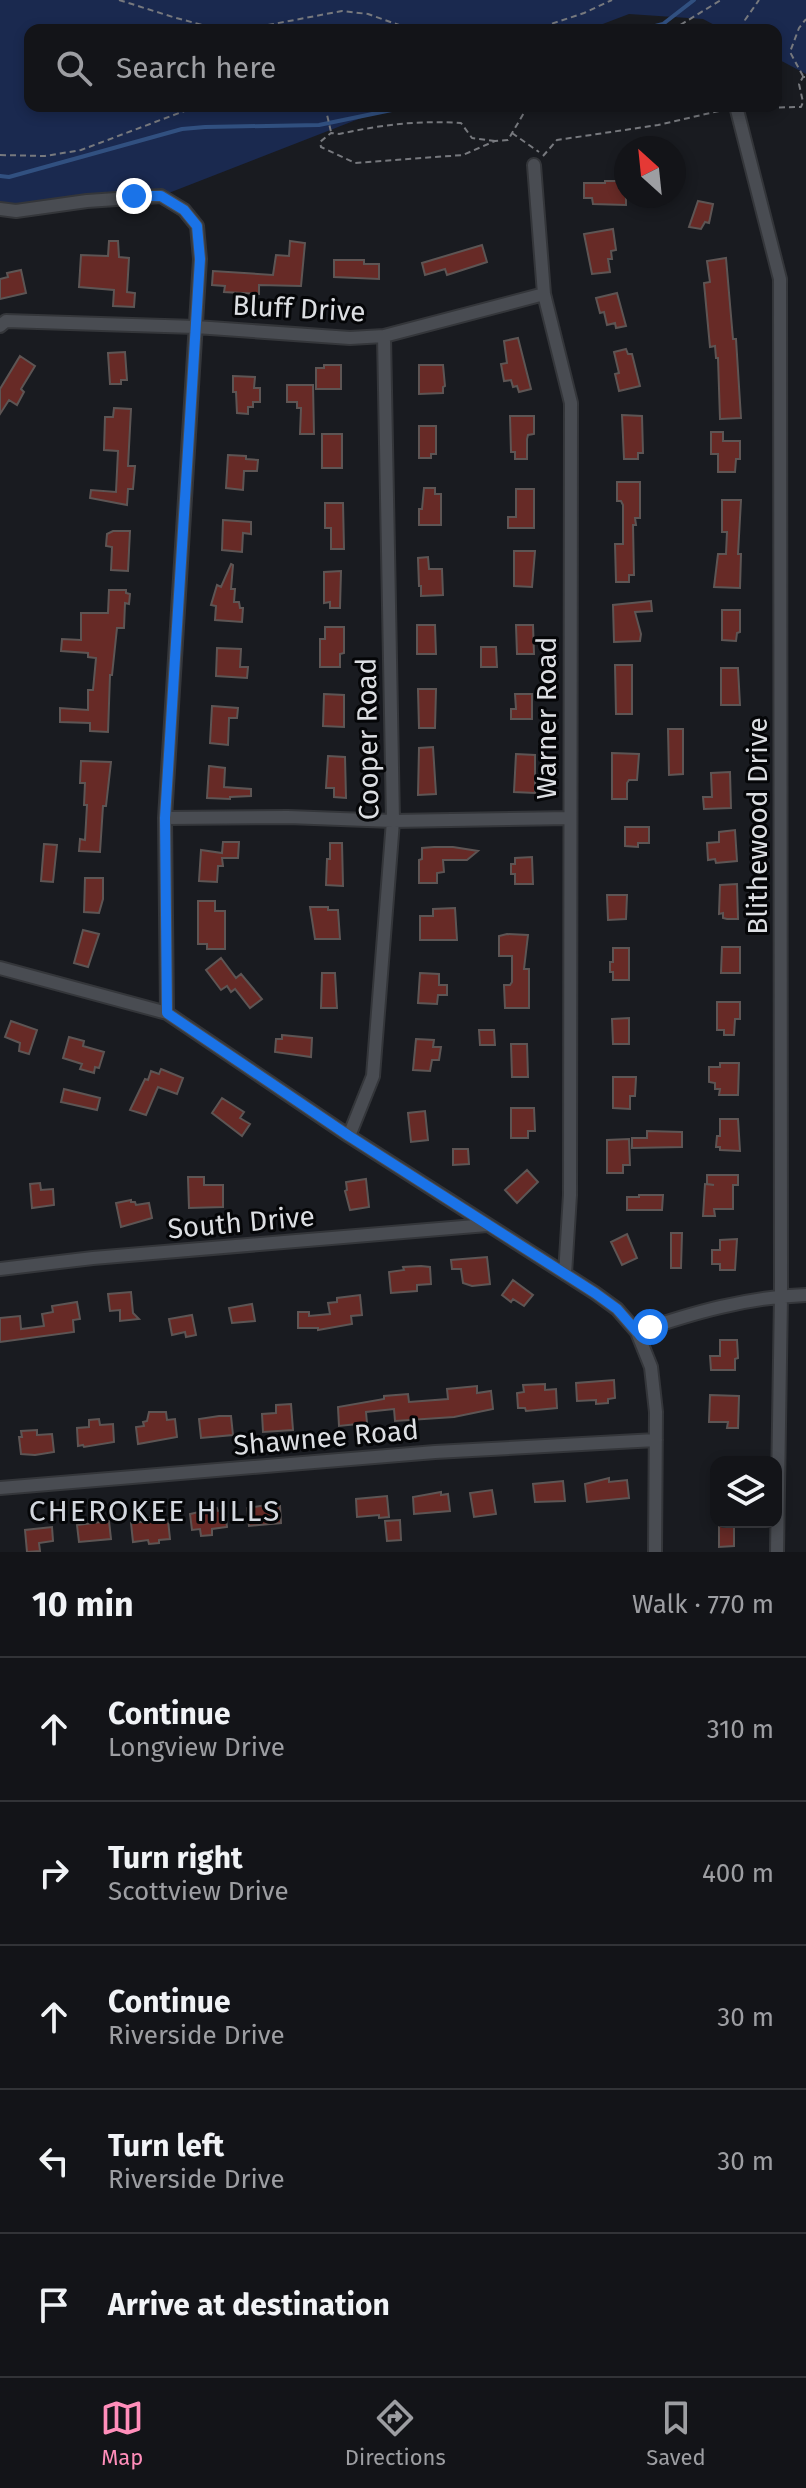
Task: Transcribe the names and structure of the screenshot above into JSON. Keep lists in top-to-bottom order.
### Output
{
  "streets": {
    "street": [
      "Bluff Drive",
      "Warner Road",
      "Cooper Road",
      "Blithewood Drive",
      "South Drive",
      "Shawnee Road"
    ]
  },
  "crossings": [
    ["Bluff Drive", "Warner Road"],
    ["Bluff Drive", "Cooper Road"]
  ],
  "districts": ["CHEROKEE HILLS"],
  "north": "top left",
  "page": {
    "search": "Search here",
    "heading": ["10 min", "Walk · 770 m"],
    "list": [
      ["Continue", "Longview Drive", "310 m"],
      ["Turn right", "Scottview Drive", "400 m"],
      ["Continue", "Riverside Drive", "30 m"],
      ["Turn left", "Riverside Drive", "30 m"],
      "Arrive at destination"
    ],
    "nav": ["Map", "Directions", "Saved"]
  }
}
